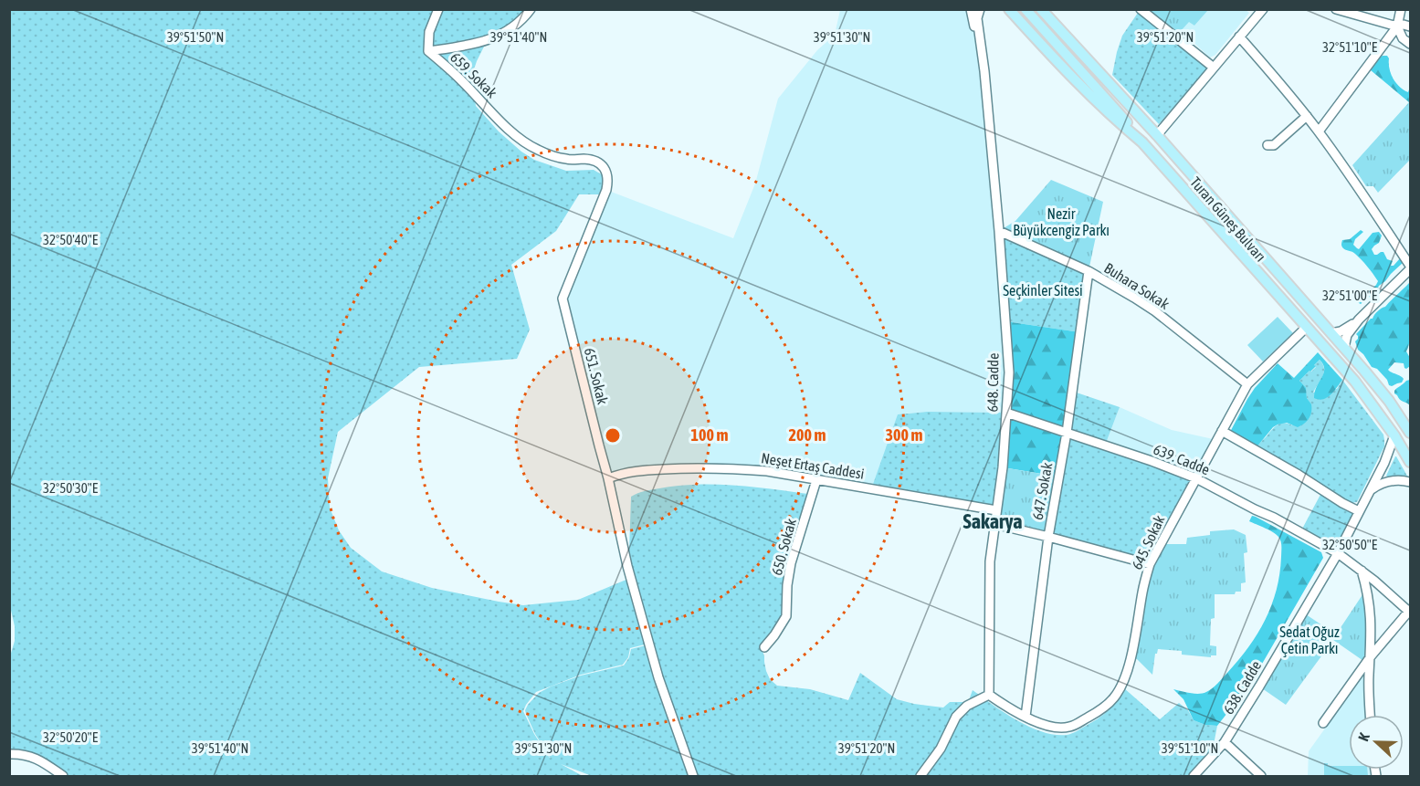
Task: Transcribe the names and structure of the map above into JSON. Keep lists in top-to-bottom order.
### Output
{
  "streets": {
    "main road": ["Turan Güneş Bulvarı"],
    "street": [
      "659. Sokak",
      "Buhara Sokak",
      "651. Sokak",
      "648. Cadde",
      "639. Cadde",
      "Neşet Ertaş Caddesi",
      "647. Sokak",
      "645. Sokak",
      "650. Sokak",
      "638. Cadde"
    ]
  },
  "crossings": [
    ["659. Sokak", "651. Sokak"],
    ["Turan Güneş Bulvarı", "645. Sokak"],
    ["Turan Güneş Bulvarı", "638. Cadde"],
    ["Buhara Sokak", "648. Cadde"],
    ["Buhara Sokak", "647. Sokak"],
    ["Buhara Sokak", "645. Sokak"],
    ["651. Sokak", "Neşet Ertaş Caddesi"],
    ["648. Cadde", "639. Cadde"],
    ["648. Cadde", "Neşet Ertaş Caddesi"],
    ["648. Cadde", "645. Sokak"],
    ["639. Cadde", "647. Sokak"],
    ["639. Cadde", "645. Sokak"],
    ["639. Cadde", "638. Cadde"],
    ["Neşet Ertaş Caddesi", "650. Sokak"],
    ["647. Sokak", "645. Sokak"]
  ],
  "districts": ["Sakarya"],
  "parks": ["Nezir Büyükcengiz Parkı", "Seçkinler Sitesi", "Sedat Oğuz Çetin Parkı"],
  "north": "left",
  "coordinates": [
    "39°51'50\"N",
    "39°51'40\"N",
    "39°51'30\"N",
    "39°51'20\"N",
    "32°51'10\"E",
    "32°50'40\"E",
    "32°51'00\"E",
    "32°50'30\"E",
    "32°50'50\"E",
    "32°50'20\"E",
    "39°51'10\"N"
  ],
  "rings": ["100 m", "200 m", "300 m"]
}
